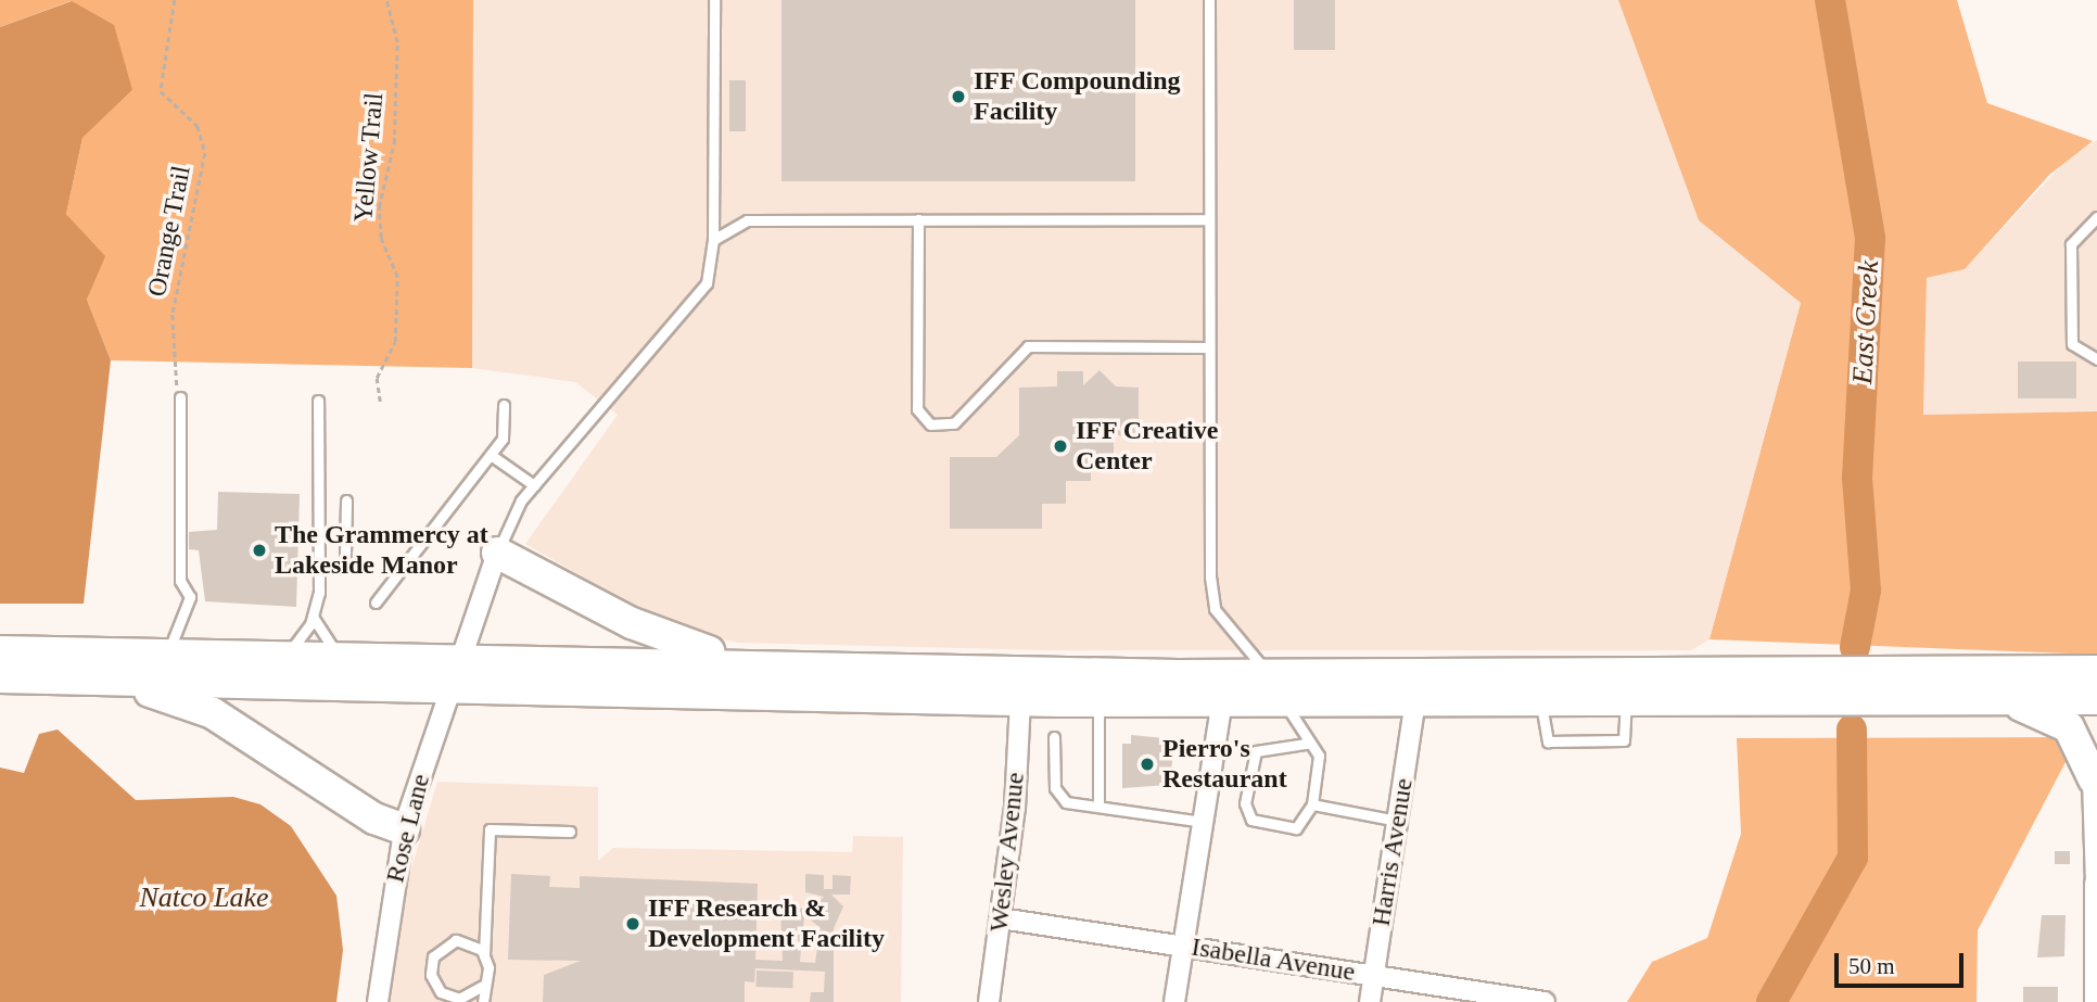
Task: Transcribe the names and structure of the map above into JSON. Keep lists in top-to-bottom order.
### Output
{
  "streets": {
    "street": [
      "Rose Lane",
      "Wesley Avenue",
      "Harris Avenue",
      "Isabella Avenue"
    ],
    "path": ["Yellow Trail", "Orange Trail"]
  },
  "crossings": [
    ["Wesley Avenue", "Isabella Avenue"],
    ["Harris Avenue", "Isabella Avenue"]
  ],
  "water": ["East Creek", "Natco Lake"],
  "places": [
    "IFF Compounding Facility",
    "IFF Creative Center",
    "The Grammercy at Lakeside Manor",
    "Pierro's Restaurant",
    "IFF Research & Development Facility"
  ],
  "scale_bar": "50 m"
}
